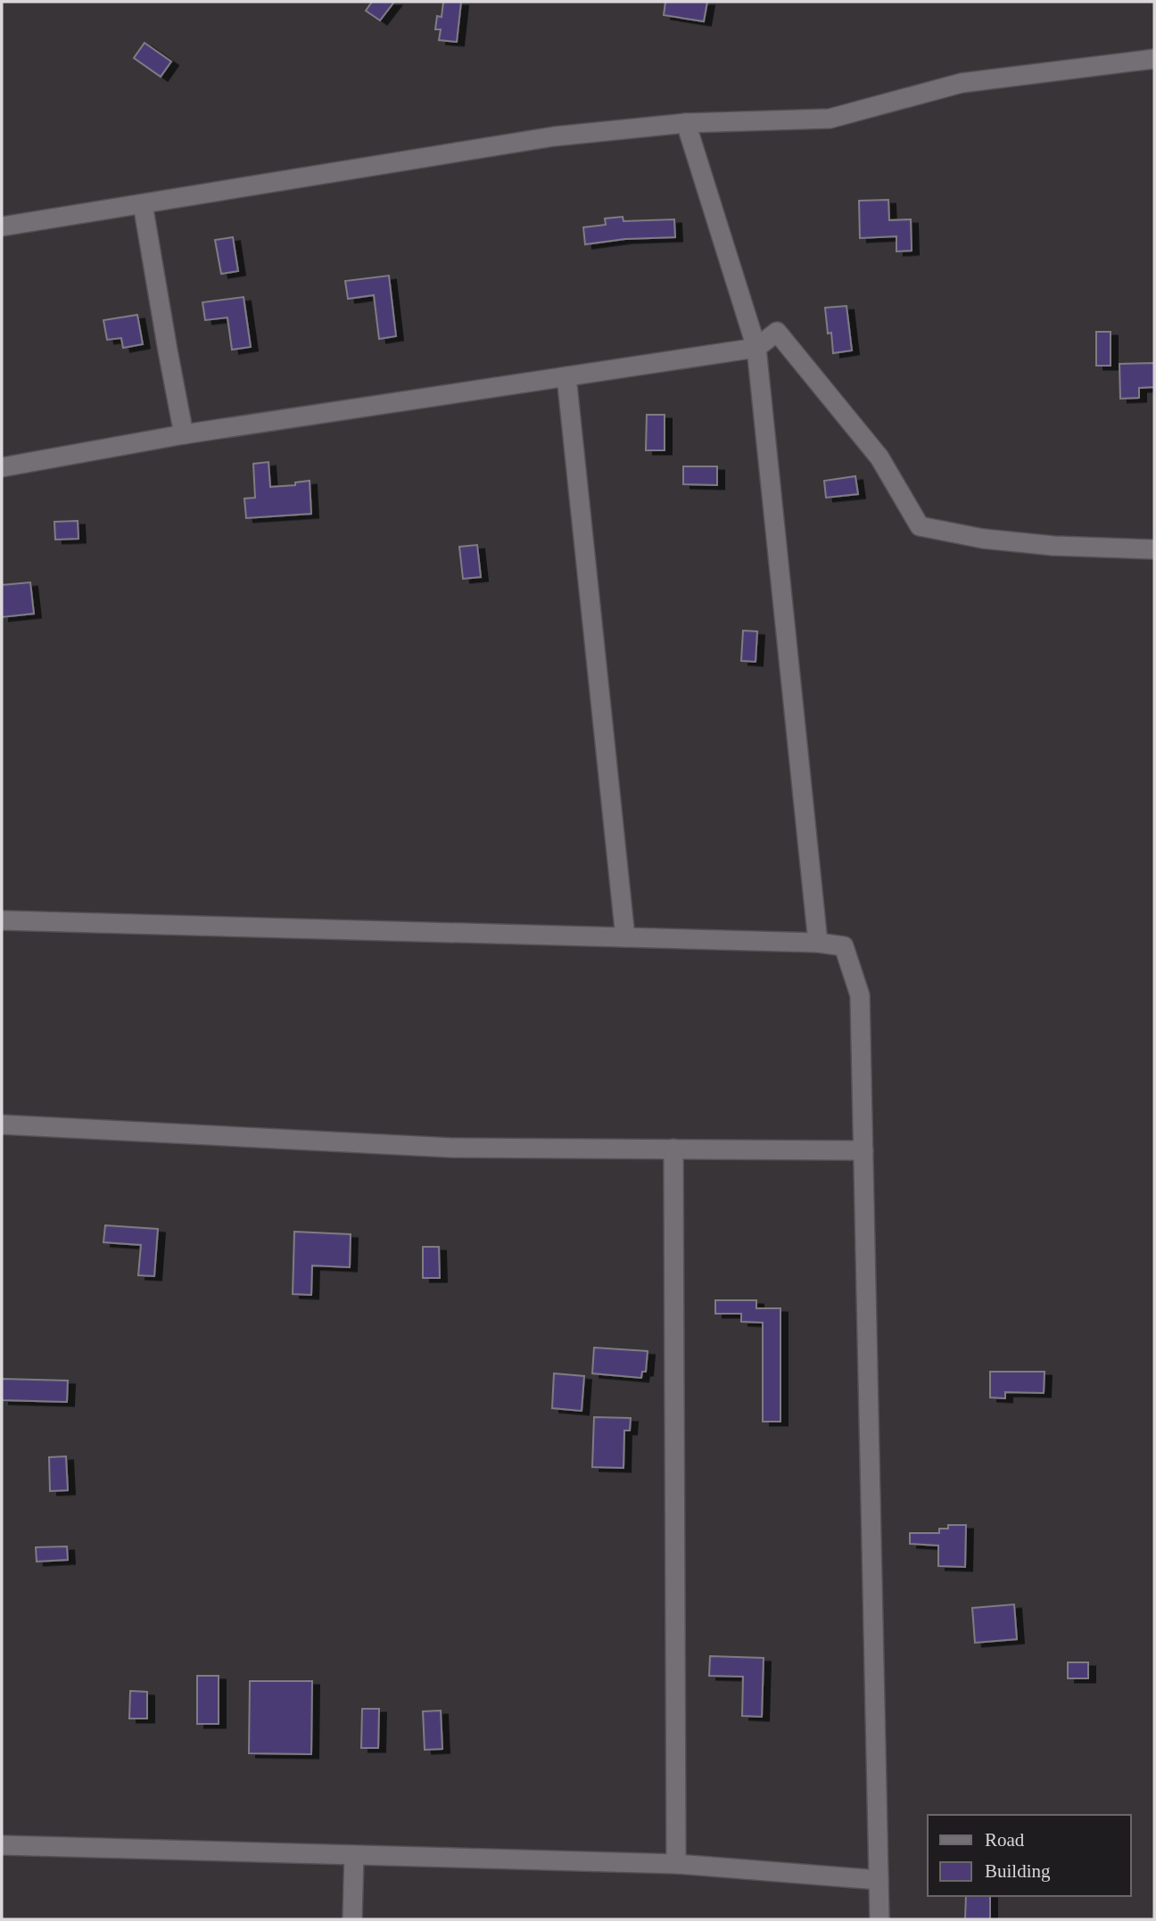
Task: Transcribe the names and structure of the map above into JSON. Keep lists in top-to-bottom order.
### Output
{
  "legend": ["Road", "Building"]
}
